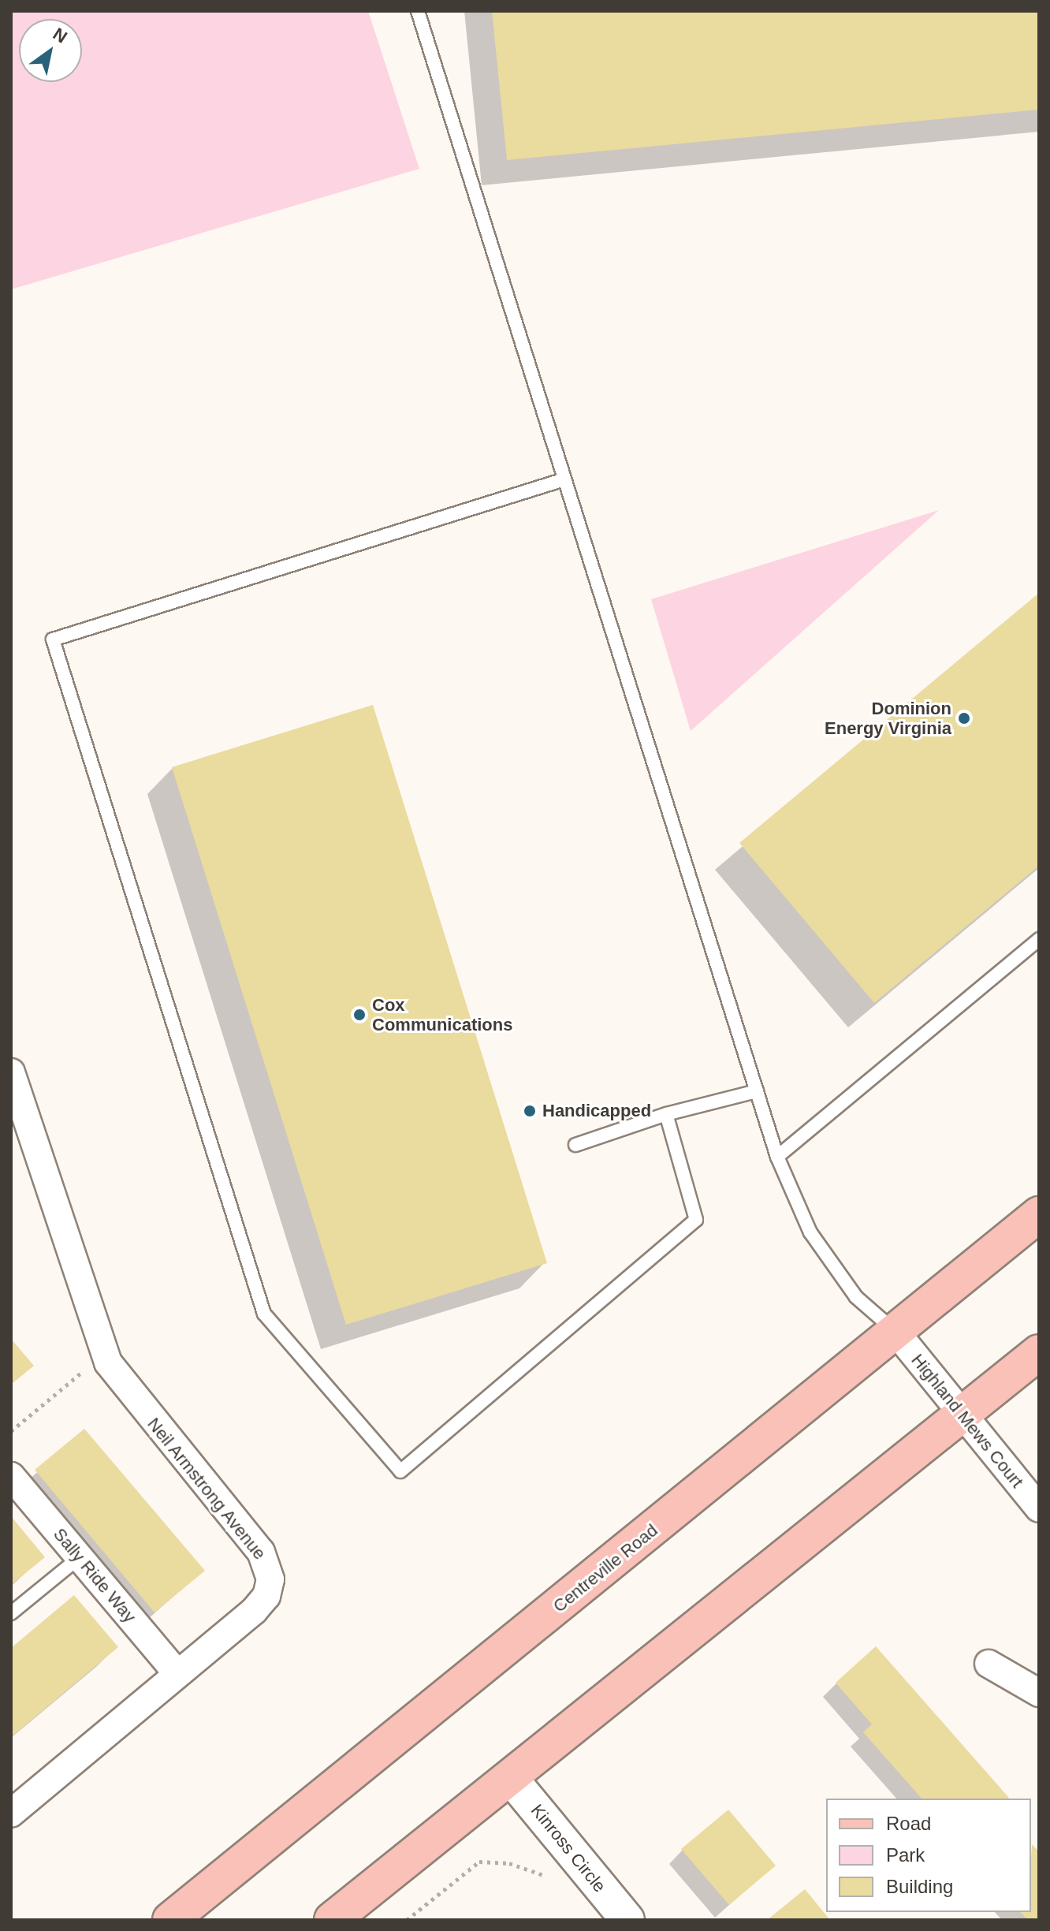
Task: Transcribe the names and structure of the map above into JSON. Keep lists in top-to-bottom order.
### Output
{
  "streets": {
    "main road": ["Centreville Road"],
    "street": [
      "Highland Mews Court",
      "Neil Armstrong Avenue",
      "Sally Ride Way",
      "Kinross Circle"
    ]
  },
  "crossings": [
    ["Highland Mews Court", "Centreville Road"],
    ["Neil Armstrong Avenue", "Sally Ride Way"]
  ],
  "places": ["Dominion Energy Virginia", "Cox Communications", "Handicapped"],
  "legend": ["Road", "Park", "Building"],
  "north": "top right"
}
